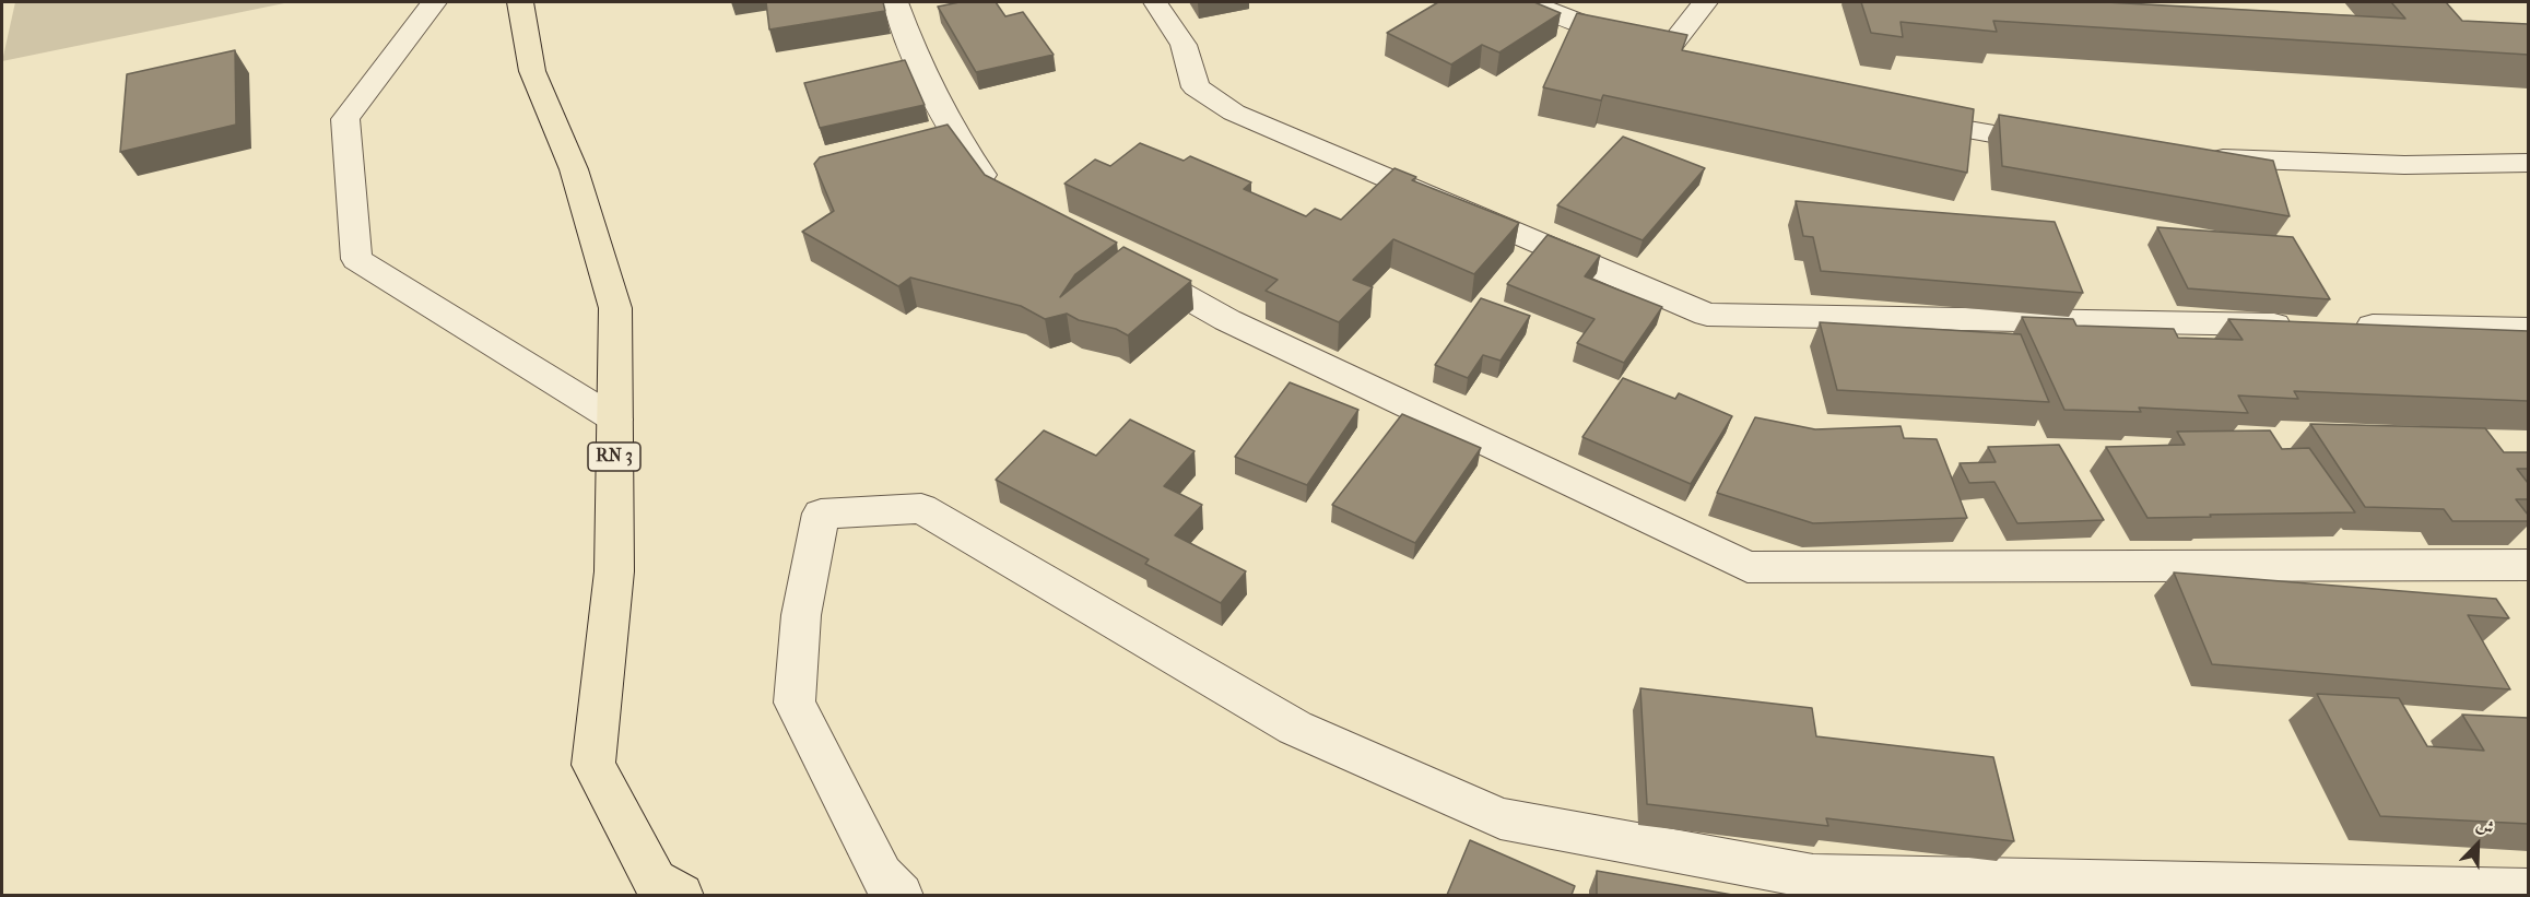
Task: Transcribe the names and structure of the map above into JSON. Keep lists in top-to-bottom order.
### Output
{
  "streets": {
    "main road": ["RN 3"]
  },
  "north": "top right"
}
